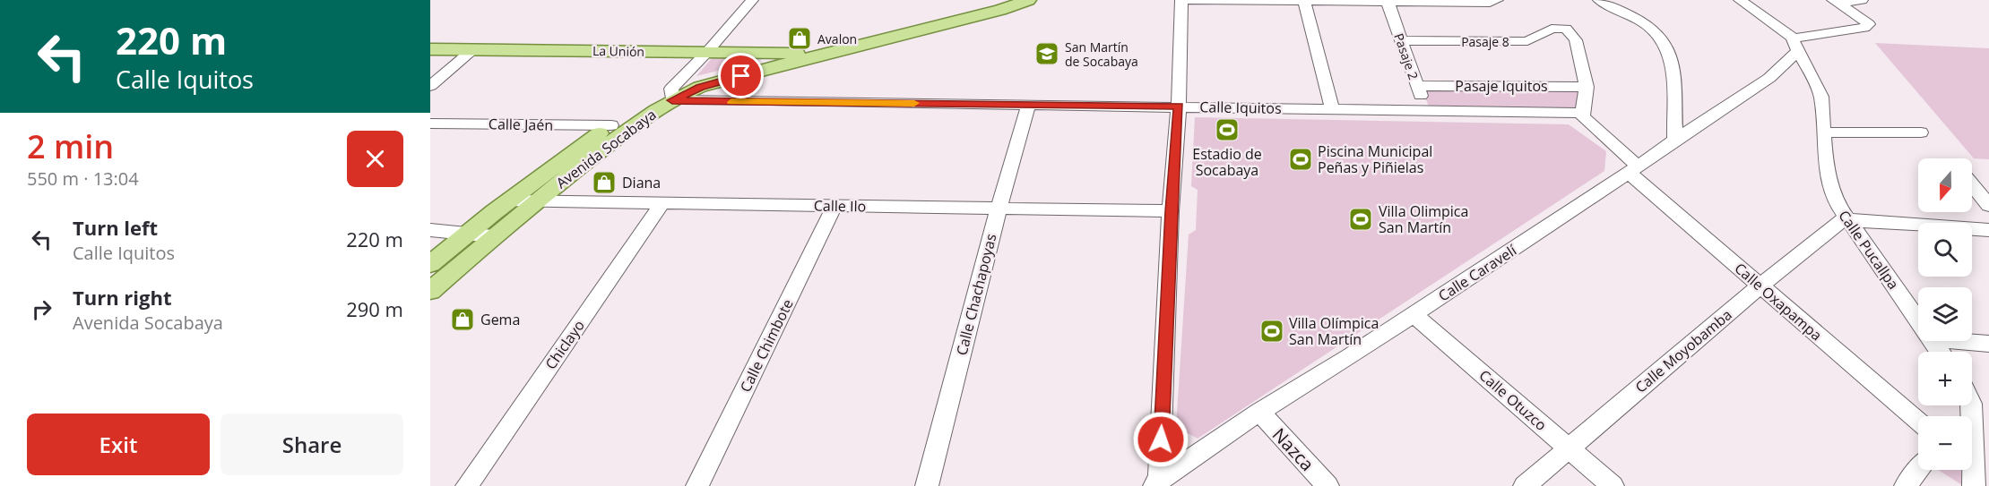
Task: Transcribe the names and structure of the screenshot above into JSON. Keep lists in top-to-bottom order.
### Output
{
  "streets": {
    "main road": ["La Unión", "Avenida Socabaya"],
    "street": [
      "Pasaje 8",
      "Pasaje 2",
      "Pasaje Iquitos",
      "Calle Iquitos",
      "Calle Jaén",
      "Calle Ilo",
      "Calle Pucallpa",
      "Calle Caravelí",
      "Calle Chachapoyas",
      "Calle Oxapampa",
      "Chiclayo",
      "Calle Chimbote",
      "Calle Moyobamba",
      "Calle Otuzco",
      "Nazca"
    ]
  },
  "crossings": [
    ["Pasaje 8", "Pasaje 2"],
    ["Pasaje 8", "Pasaje Iquitos"],
    ["La Unión", "Avenida Socabaya"],
    ["Pasaje 2", "Pasaje Iquitos"],
    ["Pasaje 2", "Calle Iquitos"],
    ["Calle Iquitos", "Avenida Socabaya"],
    ["Calle Iquitos", "Calle Chachapoyas"],
    ["Calle Iquitos", "Calle Oxapampa"],
    ["Calle Jaén", "Avenida Socabaya"],
    ["Avenida Socabaya", "Calle Ilo"],
    ["Calle Ilo", "Calle Chachapoyas"],
    ["Calle Ilo", "Chiclayo"],
    ["Calle Ilo", "Calle Chimbote"],
    ["Calle Pucallpa", "Calle Caravelí"],
    ["Calle Pucallpa", "Calle Moyobamba"],
    ["Calle Caravelí", "Calle Oxapampa"],
    ["Calle Caravelí", "Calle Otuzco"],
    ["Calle Caravelí", "Nazca"],
    ["Calle Oxapampa", "Calle Moyobamba"],
    ["Calle Moyobamba", "Calle Otuzco"]
  ],
  "places": {
    "shop": ["Avalon", "Diana", "Gema"],
    "school or university": ["San Martín de Socabaya"],
    "sports": [
      "Estadio de Socabaya",
      "Piscina Municipal Peñas y Piñielas",
      "Villa Olimpica San Martín",
      "Villa Olímpica San Martín"
    ]
  },
  "north": "bottom",
  "page": {
    "turn": ["220 m", "Calle Iquitos"],
    "heading": ["2 min", "550 m · 13:04"],
    "map_buttons": ["+", "−"],
    "list": [
      {
        "name": "Turn left",
        "note": "Calle Iquitos",
        "value": "220 m"
      },
      {
        "name": "Turn right",
        "note": "Avenida Socabaya",
        "value": "290 m"
      }
    ],
    "buttons": ["Exit", "Share"]
  }
}
